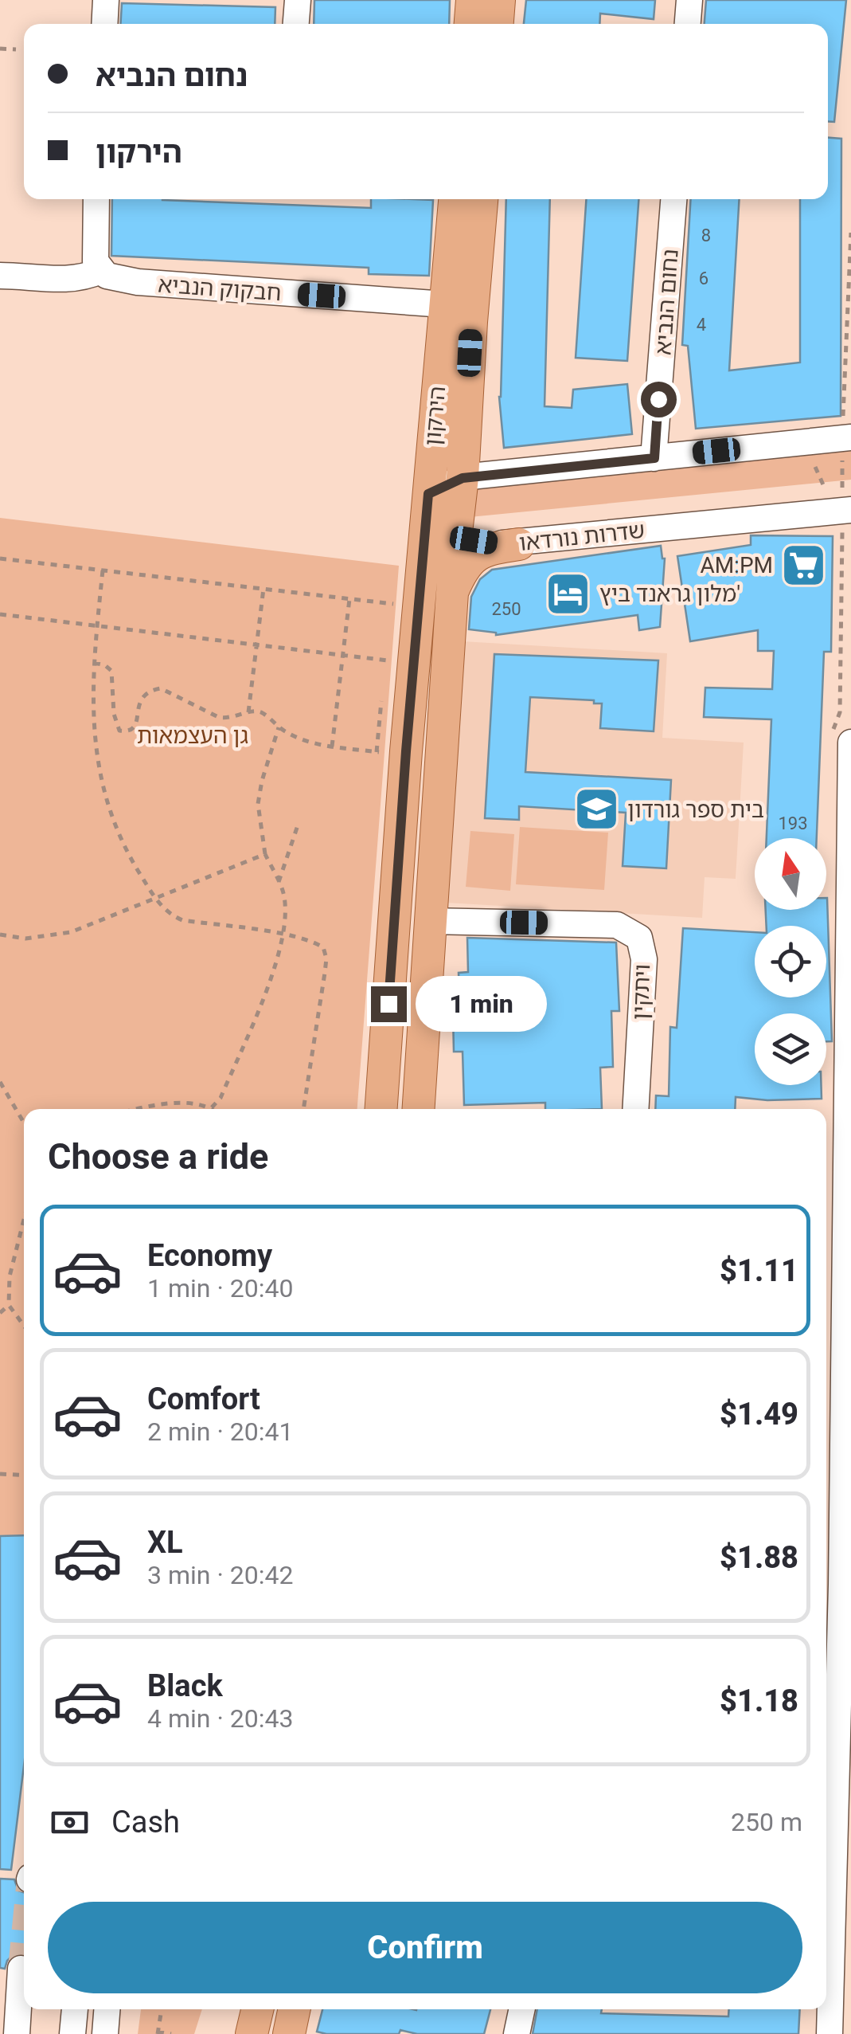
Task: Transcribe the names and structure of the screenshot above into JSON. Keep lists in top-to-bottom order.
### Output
{
  "streets": {
    "main road": ["הירקון"],
    "street": [
      "חבקוק הנביא",
      "נחום הנביא",
      "שדרות נורדאו",
      "ויתקין"
    ]
  },
  "crossings": [
    ["חבקוק הנביא", "הירקון"],
    ["הירקון", "שדרות נורדאו"],
    ["הירקון", "ויתקין"]
  ],
  "parks": ["גן העצמאות"],
  "places": {
    "supermarket": ["AM:PM"],
    "hotel": ["מלון גראנד ביץ'"],
    "school or university": ["בית ספר גורדון"]
  },
  "house_numbers": [
    "8",
    "6",
    "4",
    "250",
    "193"
  ],
  "north": "top",
  "page": {
    "banner": ["נחום הנביא", "הירקון"],
    "bubble": "1 min",
    "heading": "Choose a ride",
    "list": [
      {
        "name": "Economy",
        "note": "1 min · 20:40",
        "value": "$1.11"
      },
      {
        "name": "Comfort",
        "note": "2 min · 20:41",
        "value": "$1.49"
      },
      {
        "name": "XL",
        "note": "3 min · 20:42",
        "value": "$1.88"
      },
      {
        "name": "Black",
        "note": "4 min · 20:43",
        "value": "$1.18"
      }
    ],
    "pay": ["Cash", "250 m"],
    "buttons": "Confirm"
  }
}
